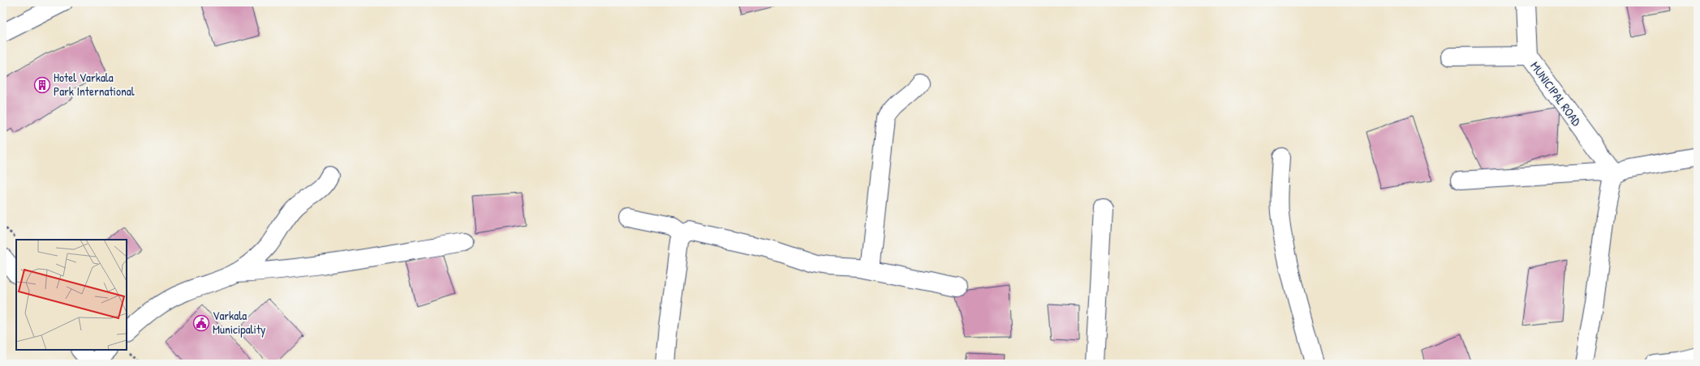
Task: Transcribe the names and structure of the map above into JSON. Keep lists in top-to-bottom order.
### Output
{
  "streets": {
    "street": ["MUNICIPAL ROAD"]
  },
  "places": {
    "building": ["Hotel Varkala Park International"],
    "public building": ["Varkala Municipality"]
  }
}
